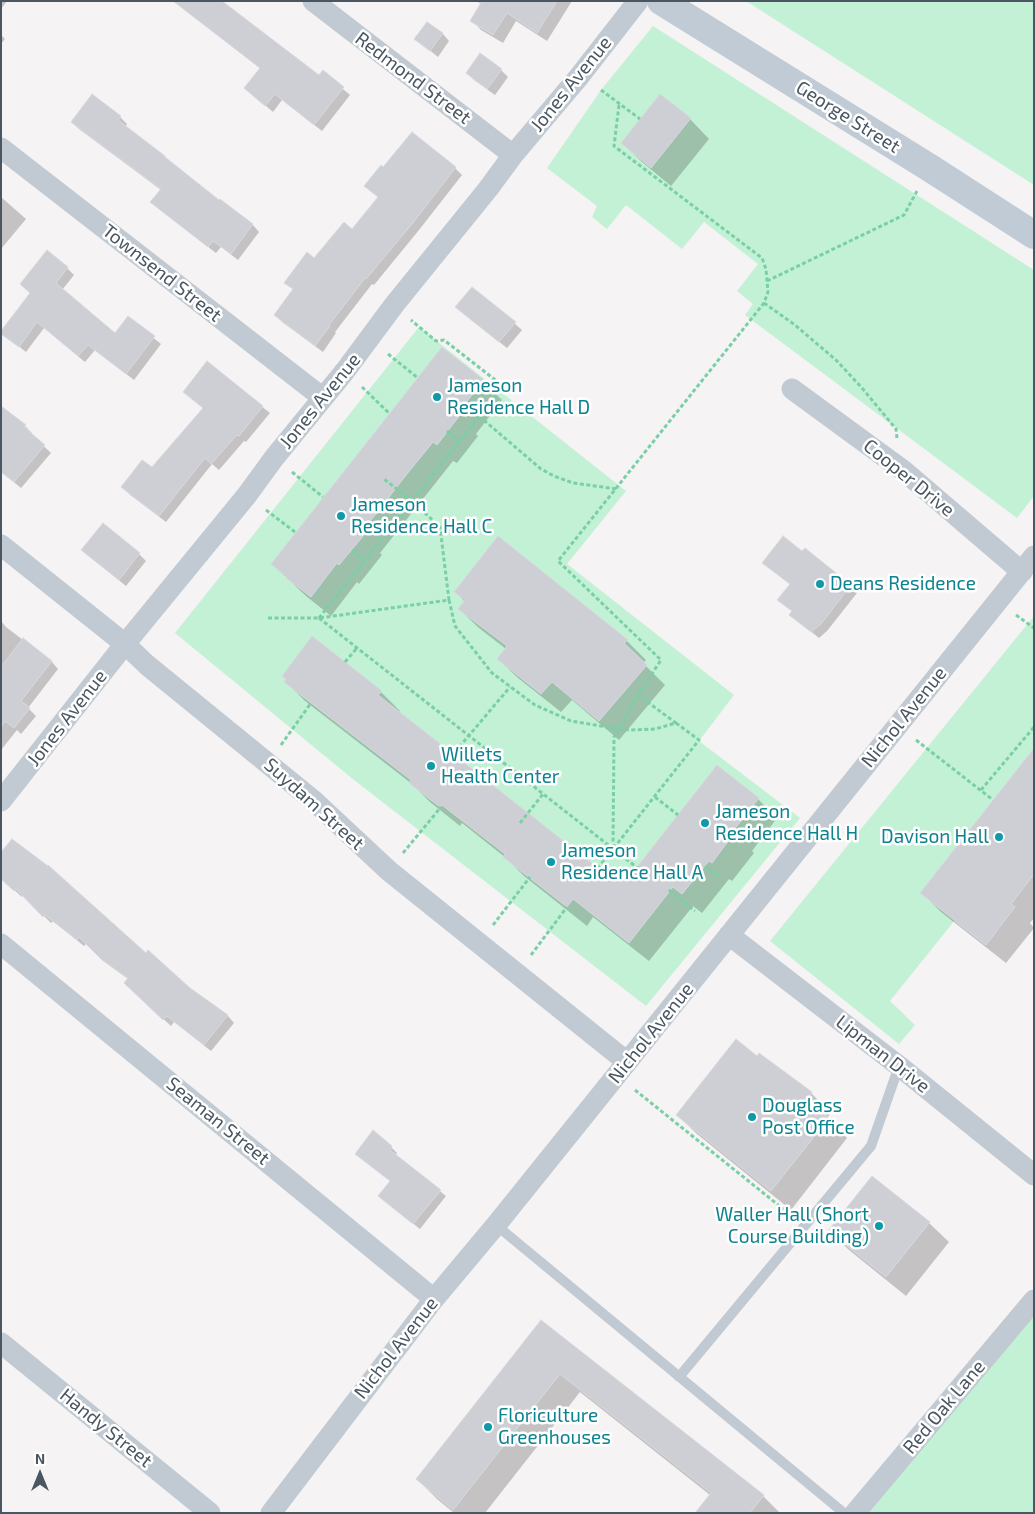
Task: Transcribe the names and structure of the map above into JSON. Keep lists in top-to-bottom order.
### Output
{
  "streets": {
    "street": [
      "Redmond Street",
      "Jones Avenue",
      "George Street",
      "Townsend Street",
      "Cooper Drive",
      "Nichol Avenue",
      "Suydam Street",
      "Lipman Drive",
      "Seaman Street",
      "Red Oak Lane",
      "Handy Street"
    ]
  },
  "crossings": [
    ["Redmond Street", "Jones Avenue"],
    ["Jones Avenue", "Townsend Street"],
    ["Jones Avenue", "Suydam Street"],
    ["Cooper Drive", "Nichol Avenue"],
    ["Nichol Avenue", "Suydam Street"],
    ["Nichol Avenue", "Lipman Drive"],
    ["Nichol Avenue", "Seaman Street"]
  ],
  "places": [
    "Jameson Residence Hall D",
    "Jameson Residence Hall C",
    "Deans Residence",
    "Willets Health Center",
    "Jameson Residence Hall H",
    "Davison Hall",
    "Jameson Residence Hall A",
    "Douglass Post Office",
    "Waller Hall (Short Course Building)",
    "Floriculture Greenhouses"
  ],
  "north": "top"
}
